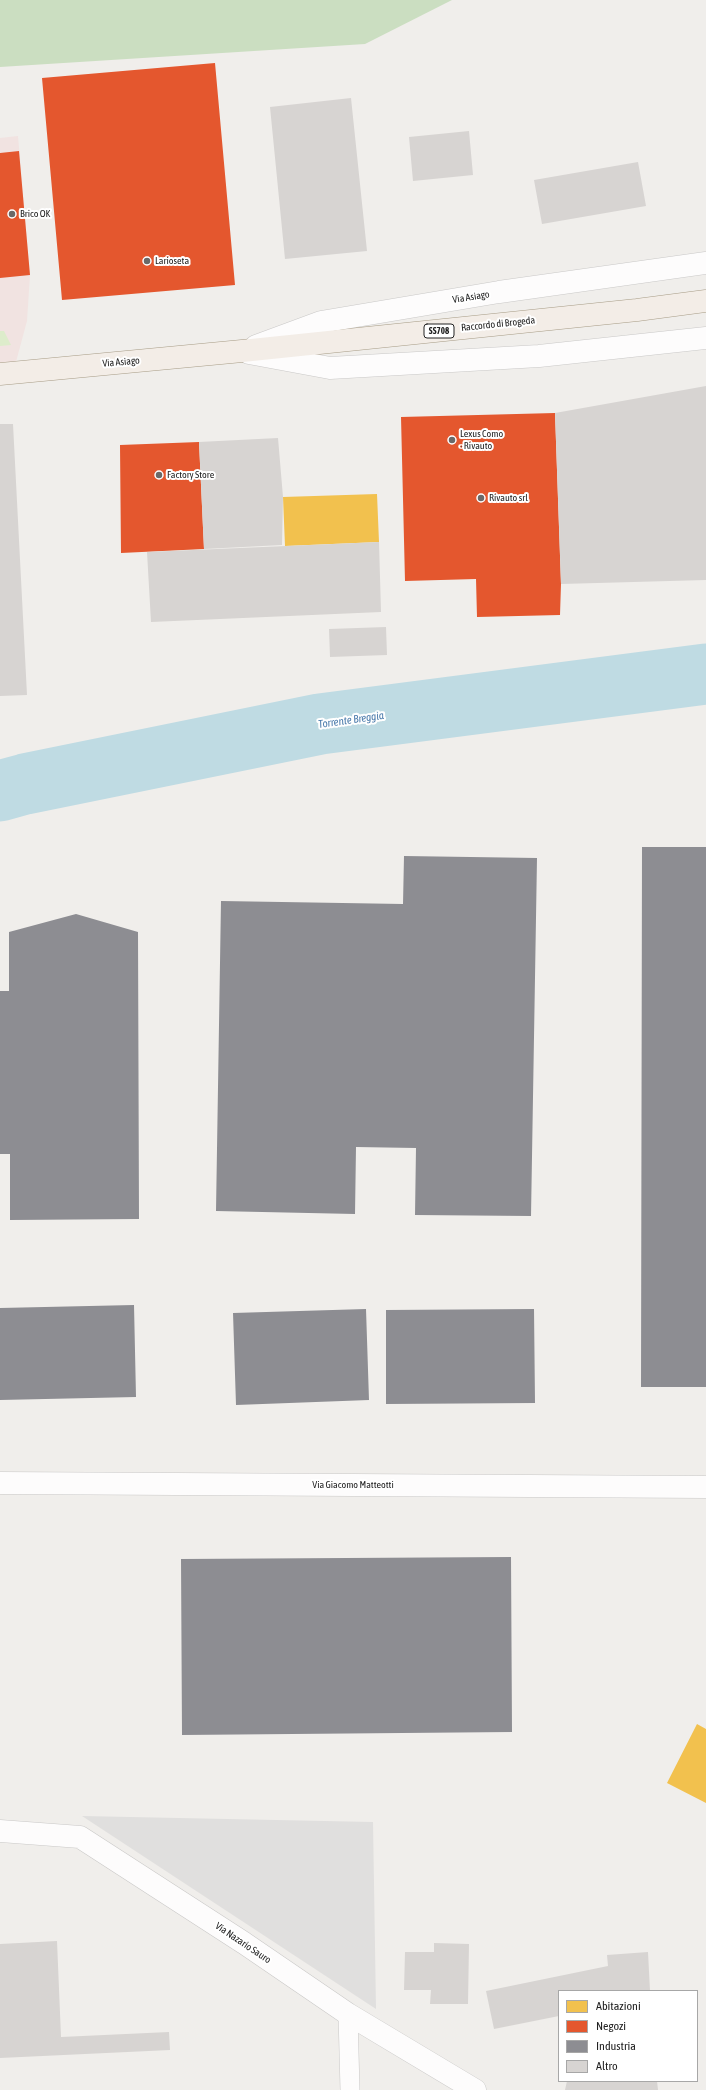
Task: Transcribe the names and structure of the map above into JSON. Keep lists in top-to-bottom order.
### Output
{
  "streets": {
    "main road": ["Via Asiago", "Raccordo di Brogeda", "SS708"],
    "street": ["Via Giacomo Matteotti", "Via Nazario Sauro"]
  },
  "crossings": [
    ["Via Asiago", "Raccordo di Brogeda"]
  ],
  "water": ["Torrente Breggia"],
  "places": [
    "Brico OK",
    "Larioseta",
    "Lexus Como - Rivauto",
    "Factory Store",
    "Rivauto srl"
  ],
  "legend": [
    "Abitazioni",
    "Negozi",
    "Industria",
    "Altro"
  ]
}
